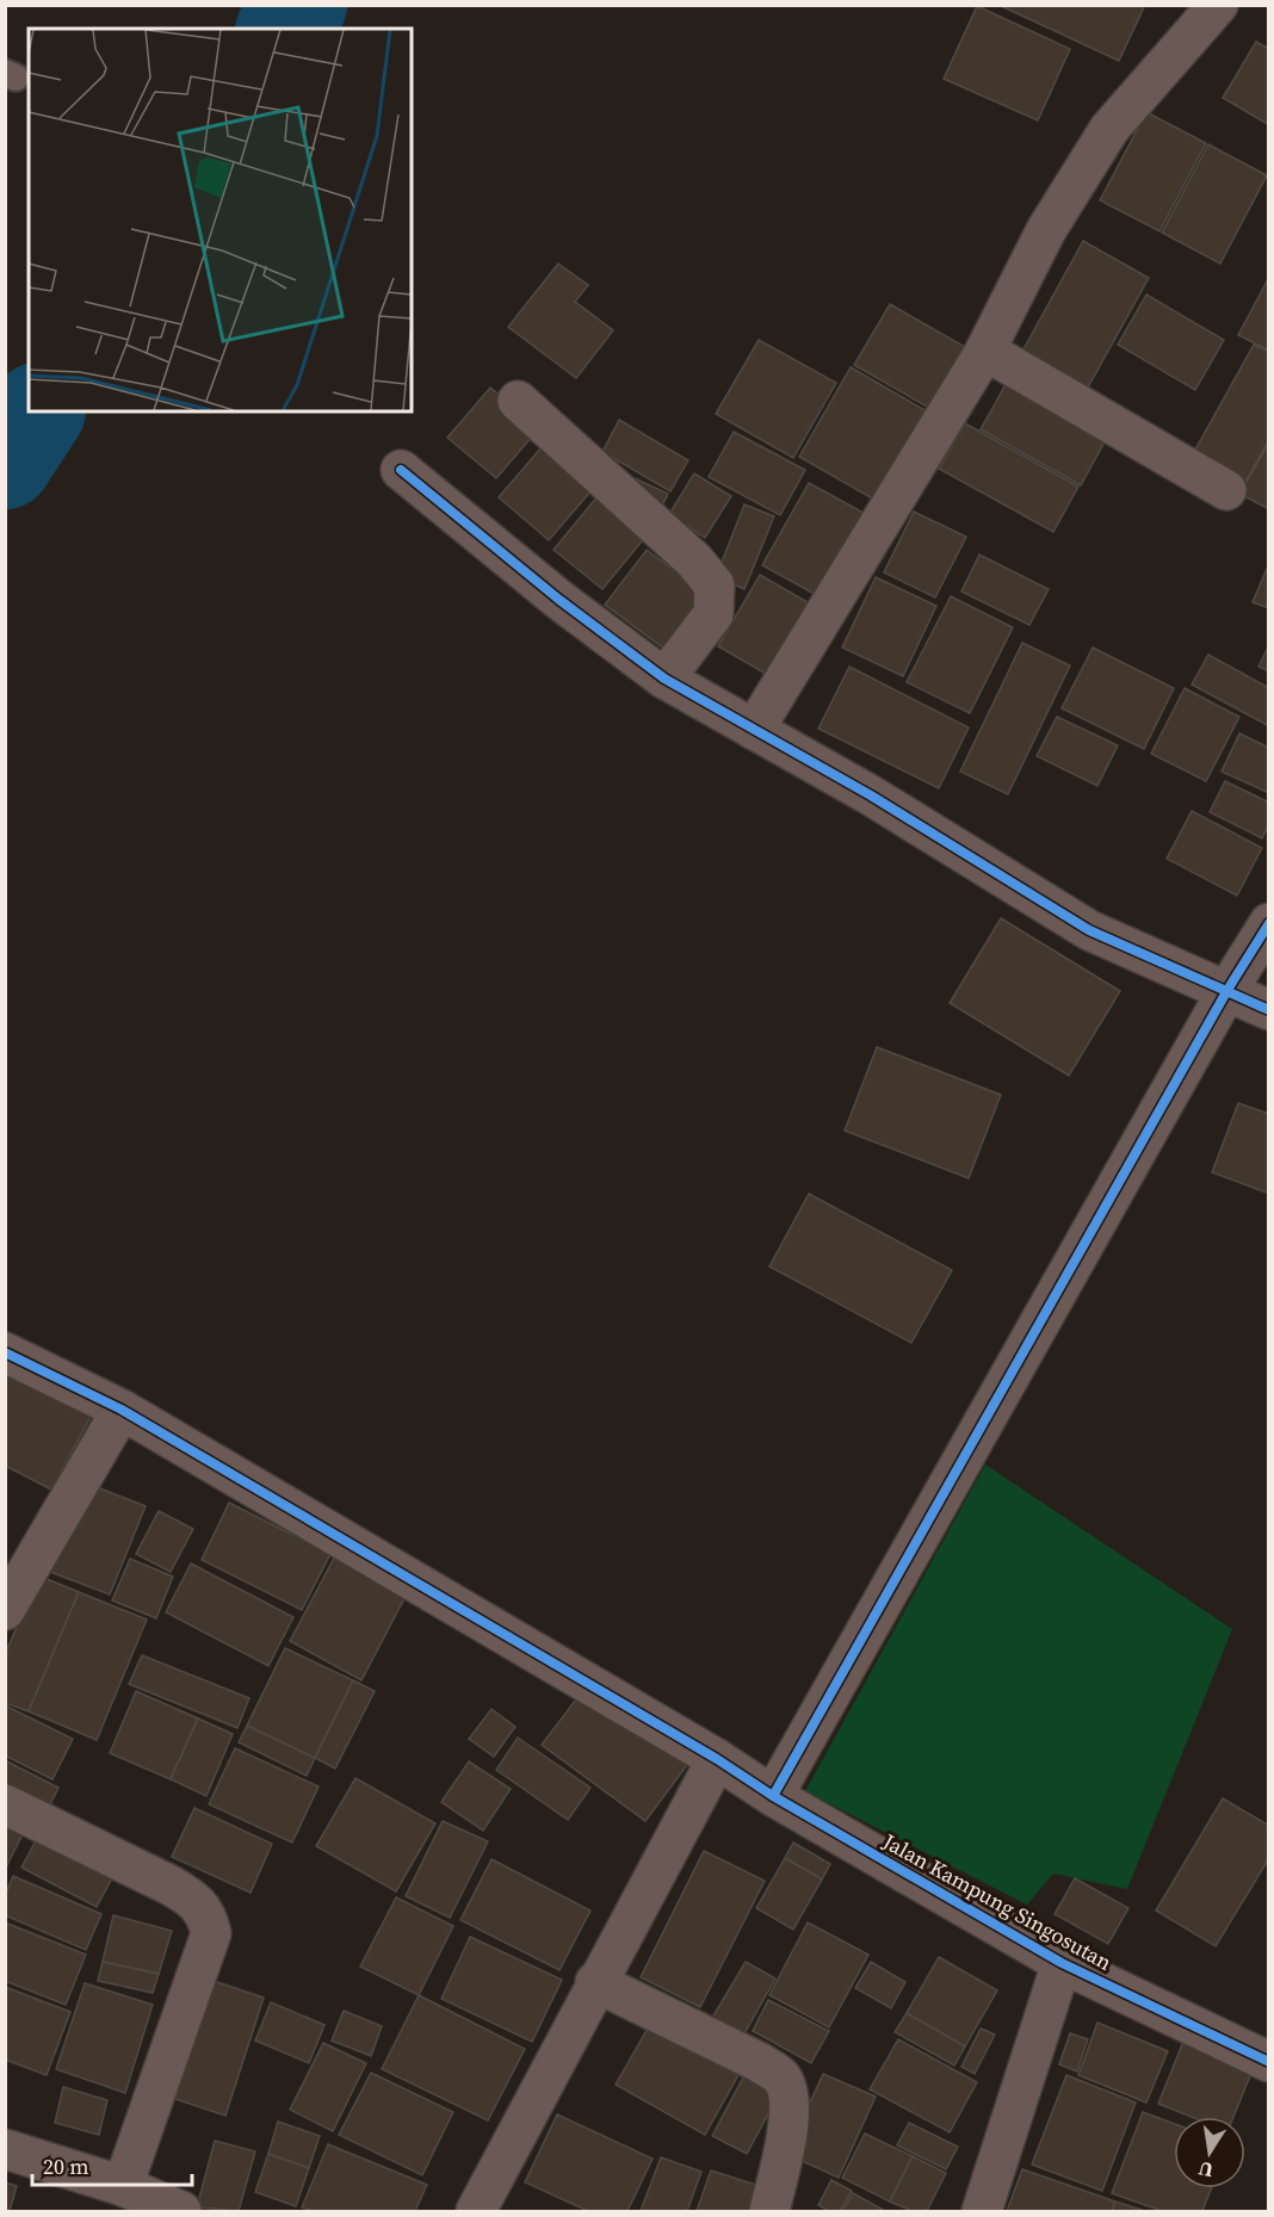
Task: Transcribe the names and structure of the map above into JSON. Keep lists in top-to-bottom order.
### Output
{
  "streets": {
    "street": ["Jalan Kampung Singosutan"]
  },
  "scale_bar": "20 m",
  "north": "bottom"
}
